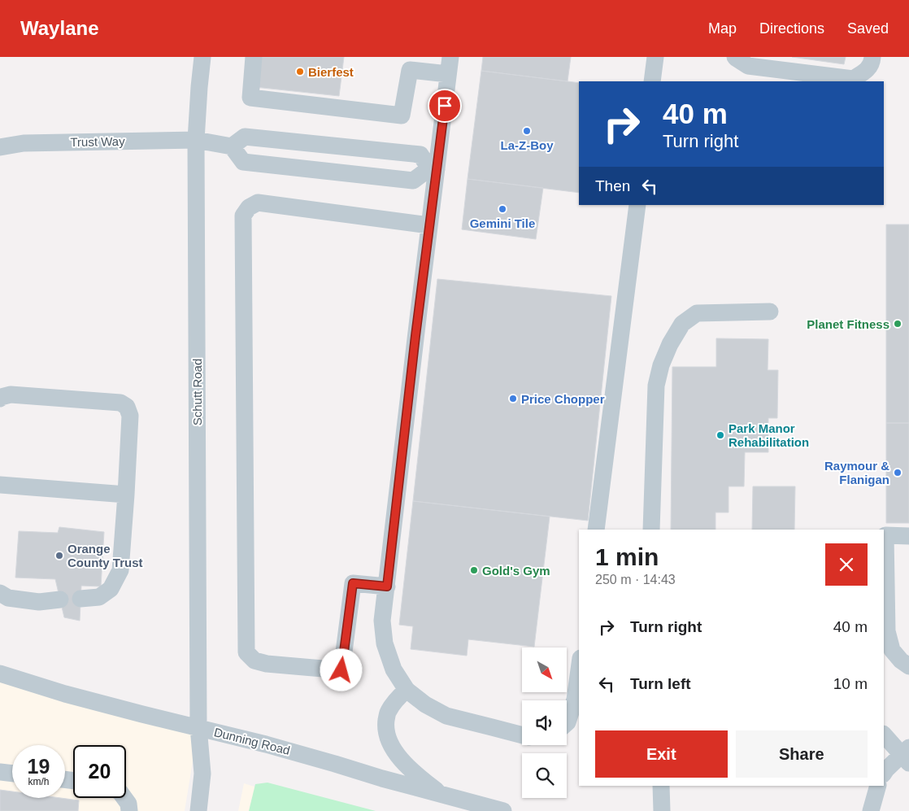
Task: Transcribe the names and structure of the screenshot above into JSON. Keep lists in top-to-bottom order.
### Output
{
  "streets": {
    "street": ["Trust Way", "Schutt Road", "Dunning Road"]
  },
  "crossings": [
    ["Trust Way", "Schutt Road"],
    ["Schutt Road", "Dunning Road"]
  ],
  "places": [
    "Bierfest",
    "La-Z-Boy",
    "Gemini Tile",
    "Planet Fitness",
    "Price Chopper",
    "Park Manor Rehabilitation",
    "Raymour & Flanigan",
    "Orange County Trust",
    "Gold's Gym"
  ],
  "north": "bottom right",
  "page": {
    "header": "Waylane",
    "nav": ["Map", "Directions", "Saved"],
    "turn": ["40 m", "Turn right"],
    "then": "Then",
    "heading": ["1 min", "250 m · 14:43"],
    "list": [
      {
        "name": "Turn right",
        "value": "40 m"
      },
      {
        "name": "Turn left",
        "value": "10 m"
      }
    ],
    "buttons": ["Exit", "Share"],
    "speed": "19 km/h",
    "limit": "20"
  }
}
